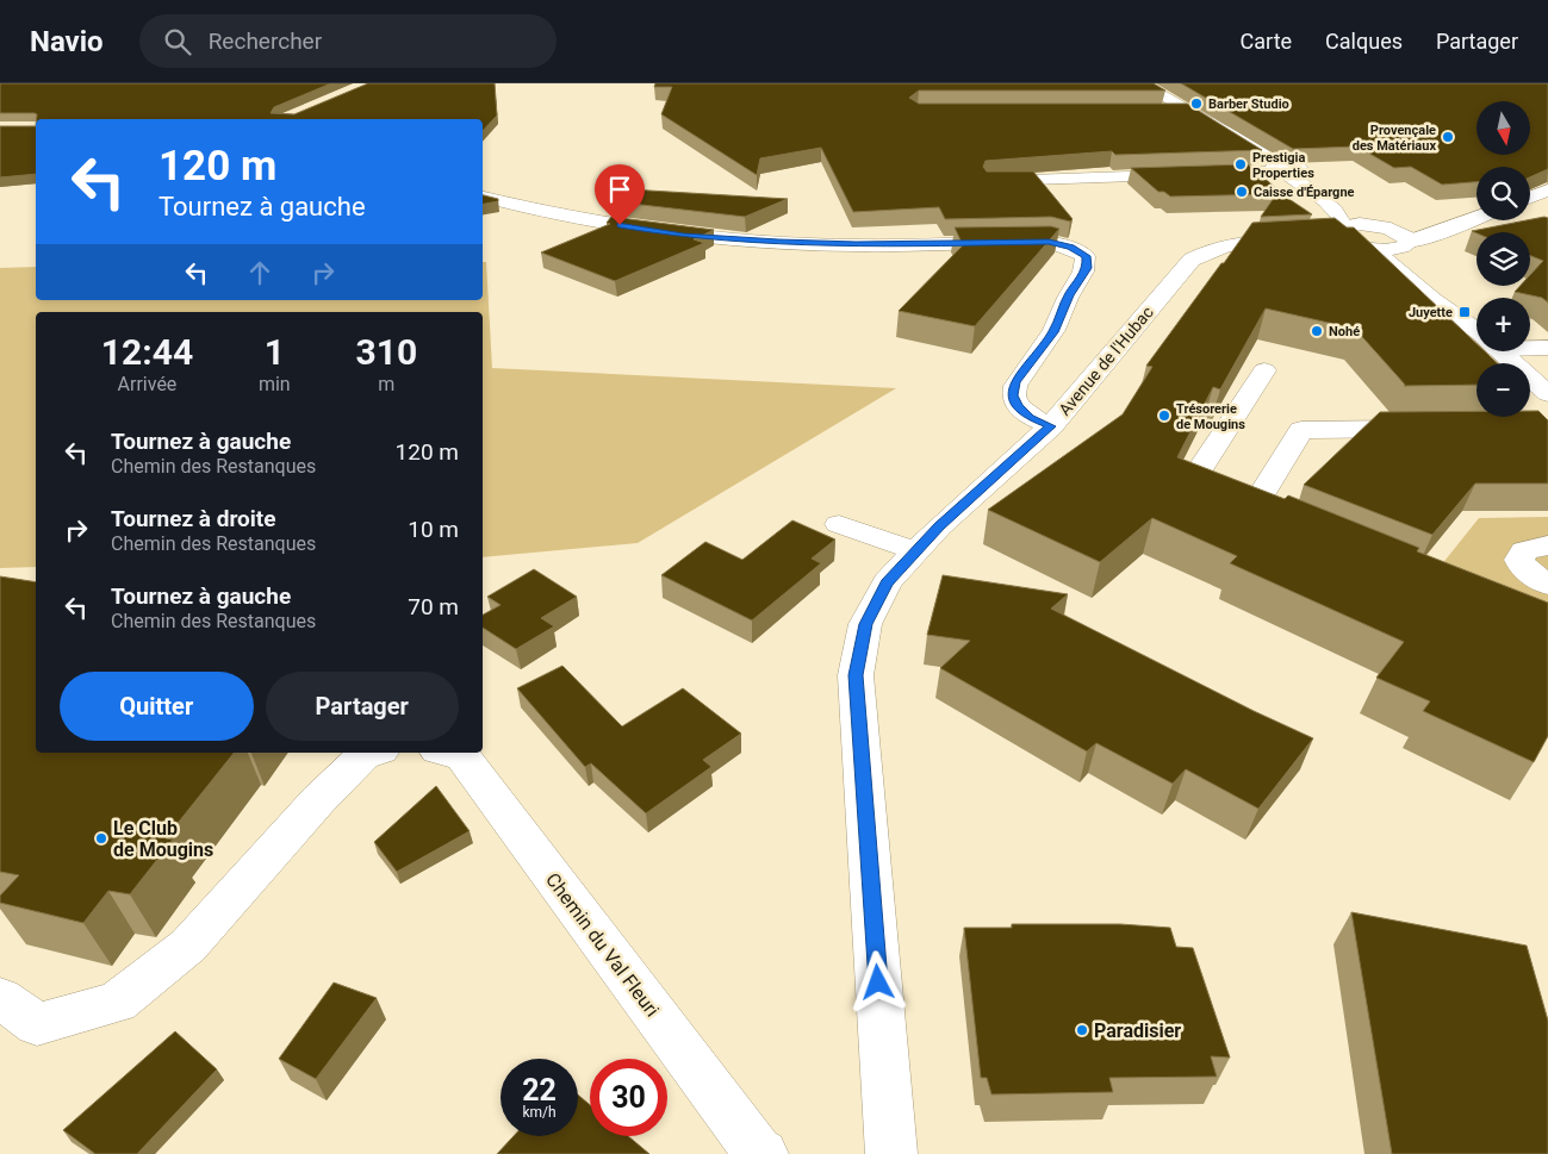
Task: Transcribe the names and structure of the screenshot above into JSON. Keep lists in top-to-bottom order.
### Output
{
  "streets": {
    "street": ["Avenue de l'Hubac", "Chemin du Val Fleuri"]
  },
  "places": {
    "other": [
      "Barber Studio",
      "Provençale des Matériaux",
      "Prestigia Properties",
      "Caisse d'Épargne",
      "Nohé",
      "Trésorerie de Mougins",
      "Le Club de Mougins",
      "Paradisier"
    ],
    "transit": ["Juyette"]
  },
  "north": "bottom",
  "page": {
    "header": "Navio",
    "search": "Rechercher",
    "nav": ["Carte", "Calques", "Partager"],
    "map_buttons": ["+", "−"],
    "turn": ["120 m", "Tournez à gauche"],
    "eta": [
      "12:44",
      "Arrivée",
      "1",
      "min",
      "310",
      "m"
    ],
    "list": [
      {
        "name": "Tournez à gauche",
        "note": "Chemin des Restanques",
        "value": "120 m"
      },
      {
        "name": "Tournez à droite",
        "note": "Chemin des Restanques",
        "value": "10 m"
      },
      {
        "name": "Tournez à gauche",
        "note": "Chemin des Restanques",
        "value": "70 m"
      }
    ],
    "buttons": ["Quitter", "Partager"],
    "speed": "22 km/h",
    "limit": "30"
  }
}
